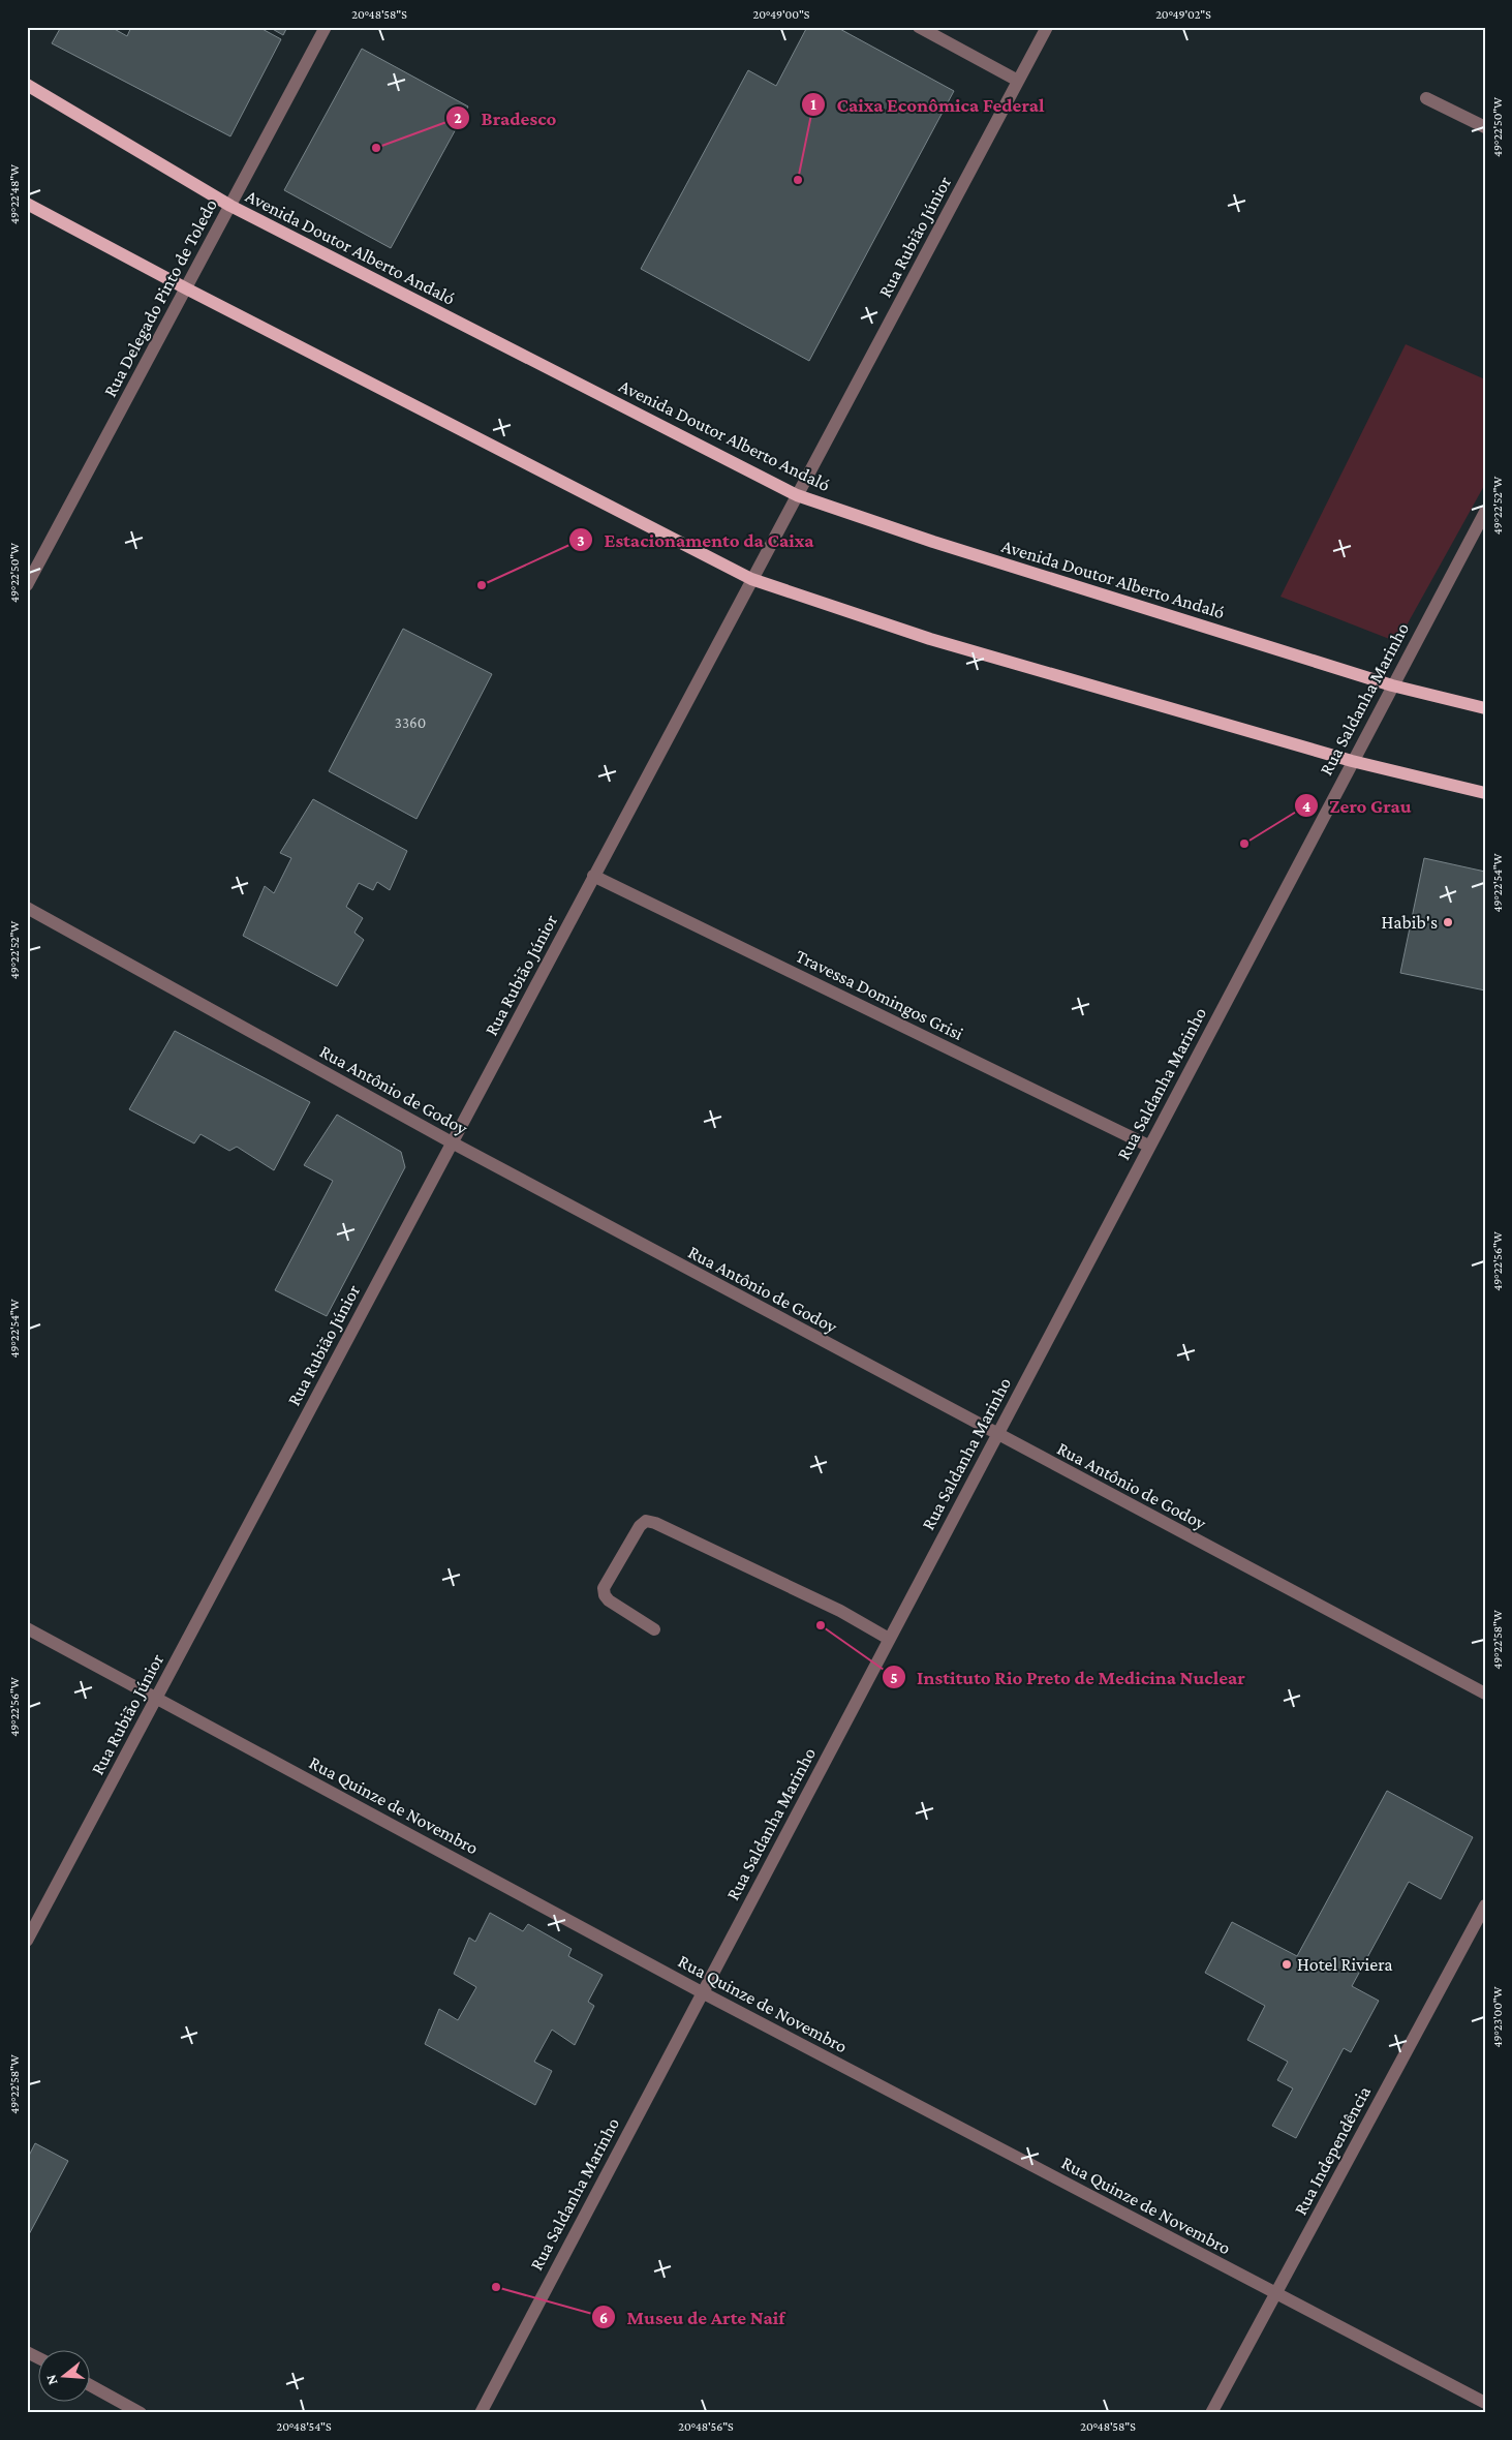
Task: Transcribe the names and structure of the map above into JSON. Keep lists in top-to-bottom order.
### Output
{
  "streets": {
    "main road": ["Avenida Doutor Alberto Andaló"],
    "street": [
      "Rua Rubião Júnior",
      "Rua Delegado Pinto de Toledo",
      "Rua Saldanha Marinho",
      "Travessa Domingos Grisi",
      "Rua Antônio de Godoy",
      "Rua Quinze de Novembro",
      "Rua Independência"
    ]
  },
  "crossings": [
    ["Rua Rubião Júnior", "Avenida Doutor Alberto Andaló"],
    ["Rua Rubião Júnior", "Travessa Domingos Grisi"],
    ["Rua Rubião Júnior", "Rua Antônio de Godoy"],
    ["Rua Rubião Júnior", "Rua Quinze de Novembro"],
    ["Avenida Doutor Alberto Andaló", "Rua Delegado Pinto de Toledo"],
    ["Avenida Doutor Alberto Andaló", "Rua Saldanha Marinho"],
    ["Rua Saldanha Marinho", "Travessa Domingos Grisi"],
    ["Rua Saldanha Marinho", "Rua Antônio de Godoy"],
    ["Rua Saldanha Marinho", "Rua Quinze de Novembro"],
    ["Rua Quinze de Novembro", "Rua Independência"]
  ],
  "places": [
    "Bradesco",
    "Caixa Econômica Federal",
    "Estacionamento da Caixa",
    "Zero Grau",
    "Habib's",
    "Instituto Rio Preto de Medicina Nuclear",
    "Hotel Riviera",
    "Museu de Arte Naif"
  ],
  "house_numbers": ["3360"],
  "north": "left",
  "coordinates": [
    "20°48'58\"S",
    "20°49'00\"S",
    "20°49'02\"S",
    "49°22'50\"W",
    "49°22'48\"W",
    "49°22'52\"W",
    "49°22'54\"W",
    "49°22'56\"W",
    "49°22'58\"W",
    "49°23'00\"W",
    "20°48'54\"S",
    "20°48'56\"S"
  ]
}
